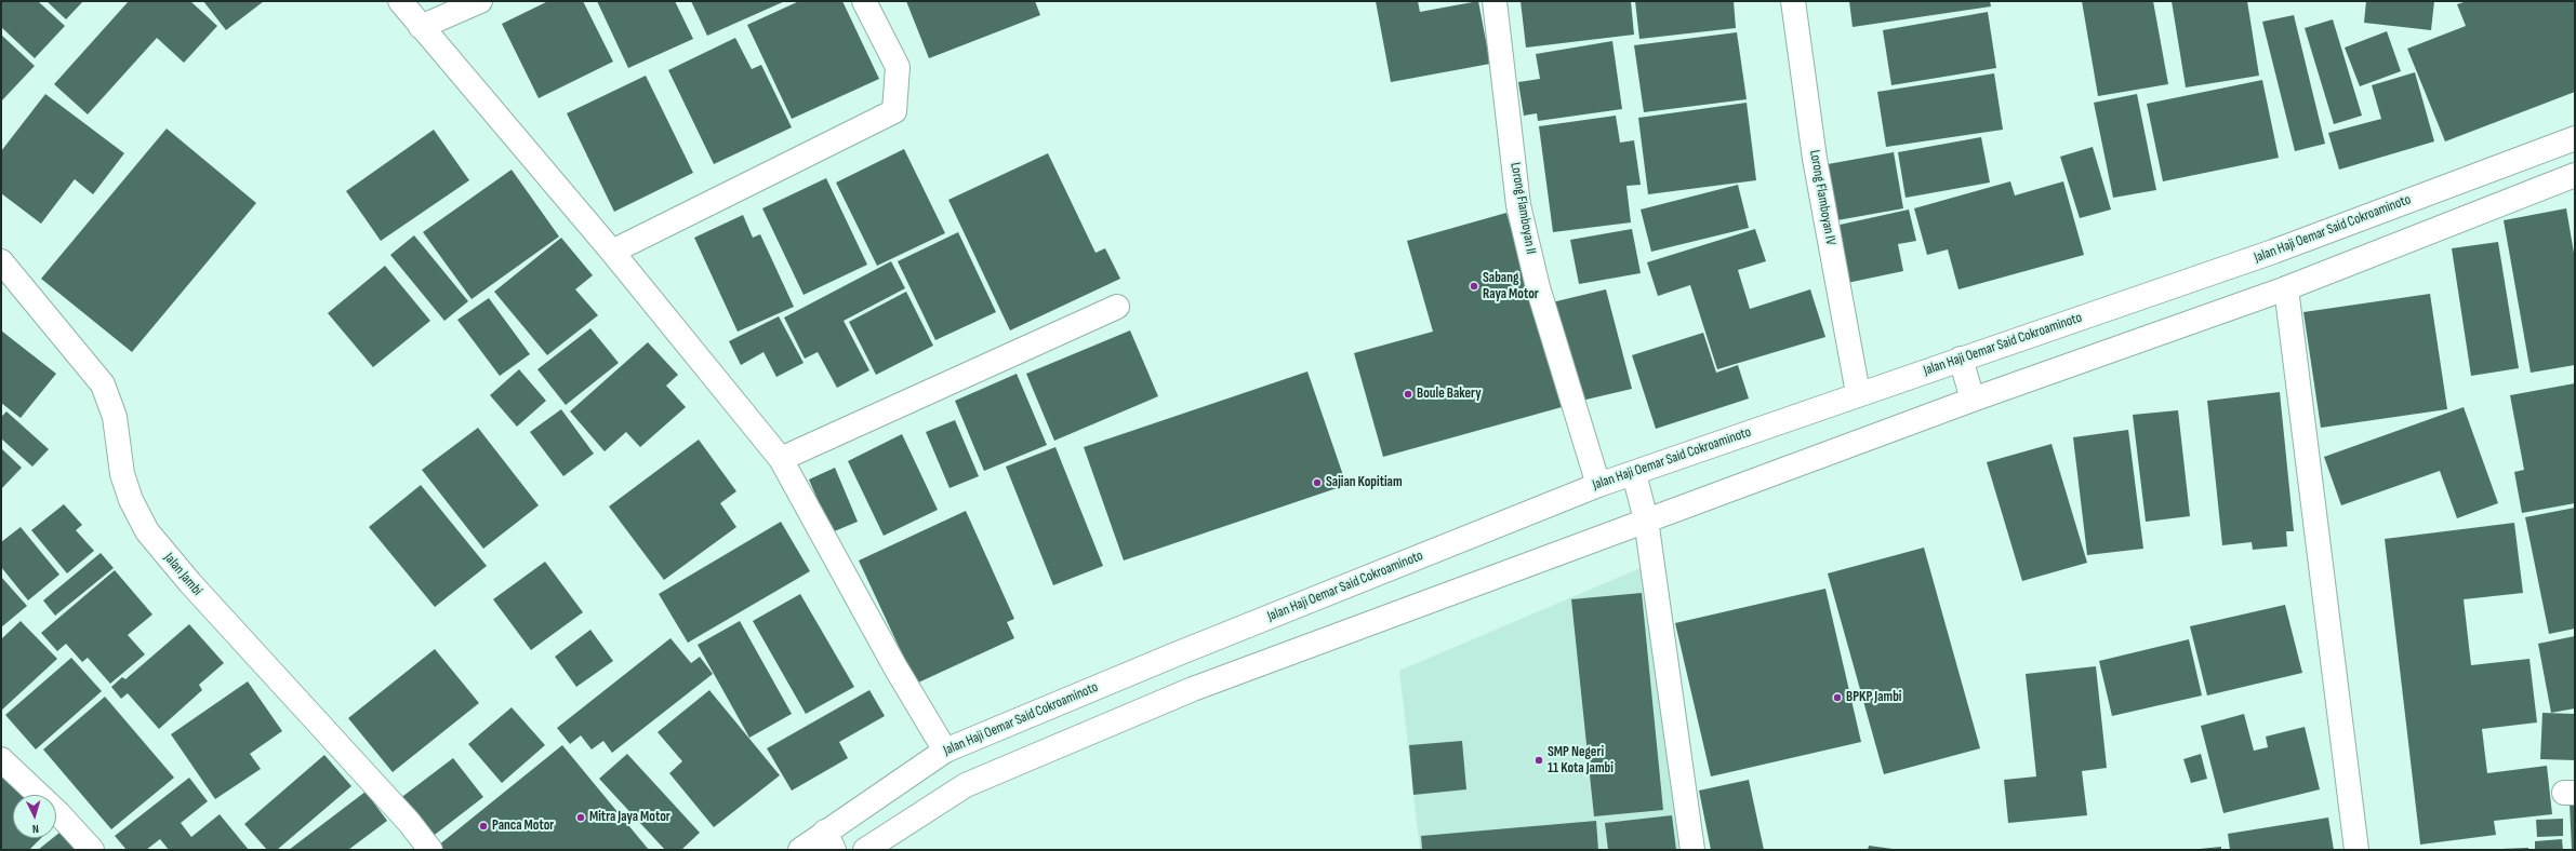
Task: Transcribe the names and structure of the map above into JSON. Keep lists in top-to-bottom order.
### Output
{
  "streets": {
    "street": [
      "Lorong Flamboyan IV",
      "Lorong Flamboyan II",
      "Jalan Haji Oemar Said Cokroaminoto",
      "Jalan Jambi"
    ]
  },
  "crossings": [
    ["Lorong Flamboyan IV", "Jalan Haji Oemar Said Cokroaminoto"],
    ["Lorong Flamboyan II", "Jalan Haji Oemar Said Cokroaminoto"]
  ],
  "places": [
    "Sabang Raya Motor",
    "Boule Bakery",
    "Sajian Kopitiam",
    "BPKP Jambi",
    "SMP Negeri 11 Kota Jambi",
    "Mitra Jaya Motor",
    "Panca Motor"
  ],
  "north": "bottom"
}
